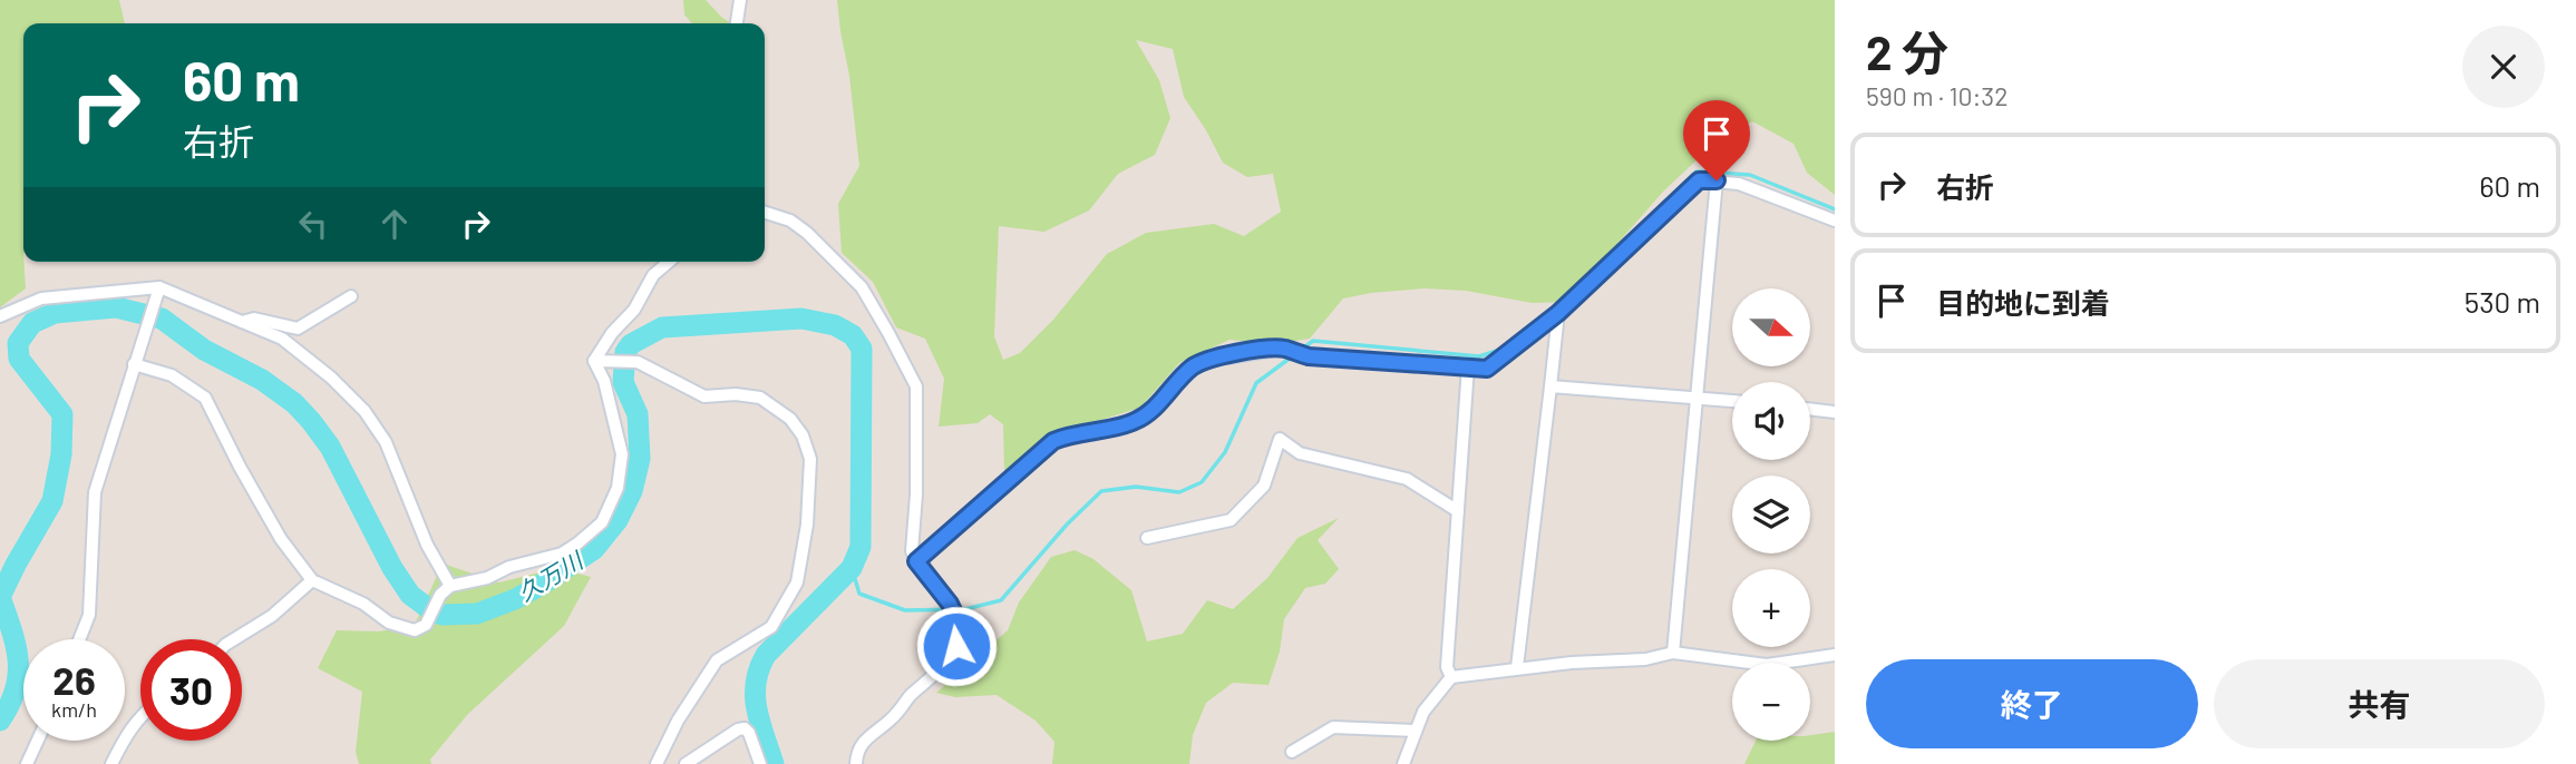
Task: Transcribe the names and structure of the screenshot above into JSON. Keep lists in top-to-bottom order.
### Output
{
  "water": ["久万川"],
  "north": "right",
  "page": {
    "heading": ["2 分", "590 m · 10:32"],
    "turn": ["60 m", "右折"],
    "list": [
      {
        "name": "右折",
        "value": "60 m"
      },
      {
        "name": "目的地に到着",
        "value": "530 m"
      }
    ],
    "map_buttons": ["+", "−"],
    "speed": "26 km/h",
    "limit": "30",
    "buttons": ["終了", "共有"]
  }
}
